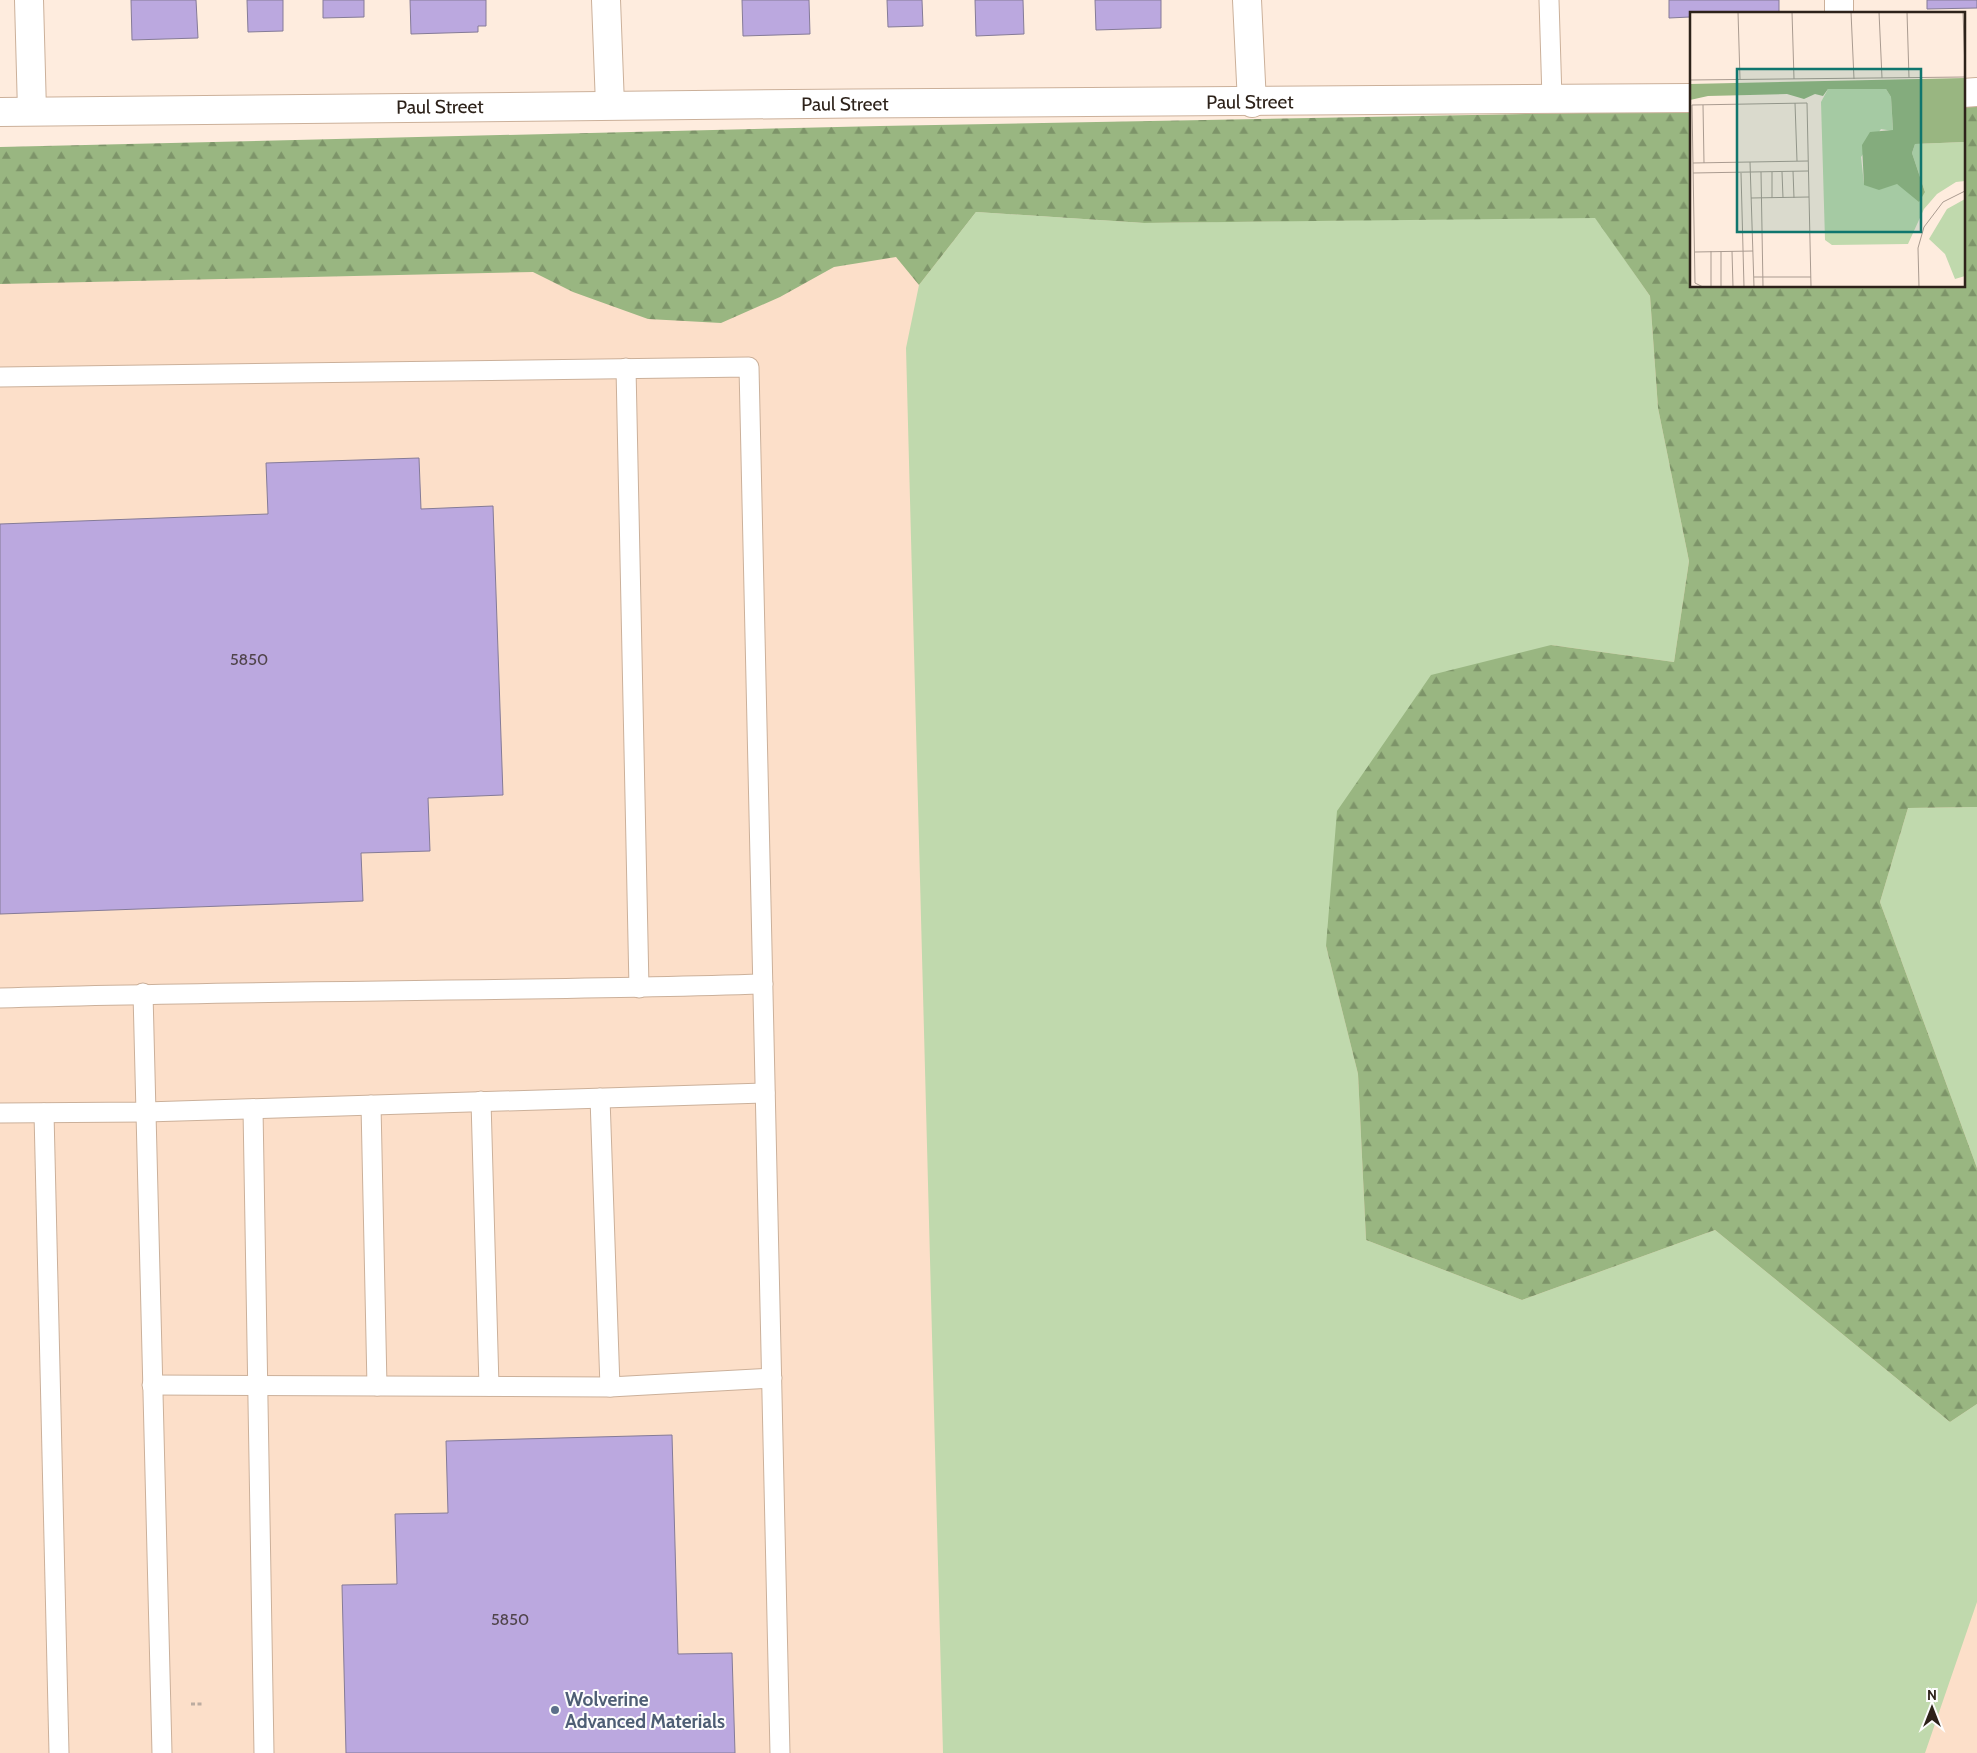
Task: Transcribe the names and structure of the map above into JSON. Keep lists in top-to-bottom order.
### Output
{
  "streets": {
    "street": ["Paul Street"]
  },
  "places": ["Wolverine Advanced Materials"],
  "house_numbers": ["5850", "5850"],
  "north": "top"
}
